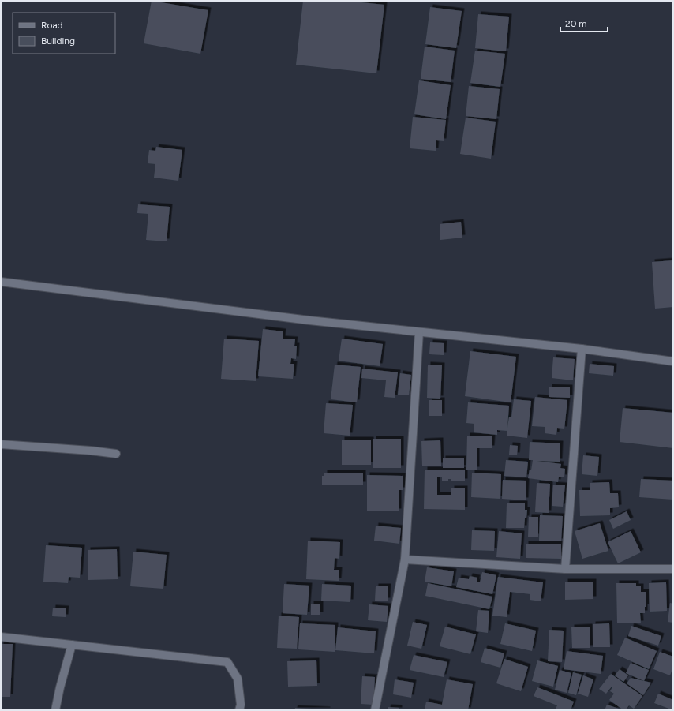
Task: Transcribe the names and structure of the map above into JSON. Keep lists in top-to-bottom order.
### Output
{
  "legend": ["Road", "Building"],
  "scale_bar": "20 m"
}
